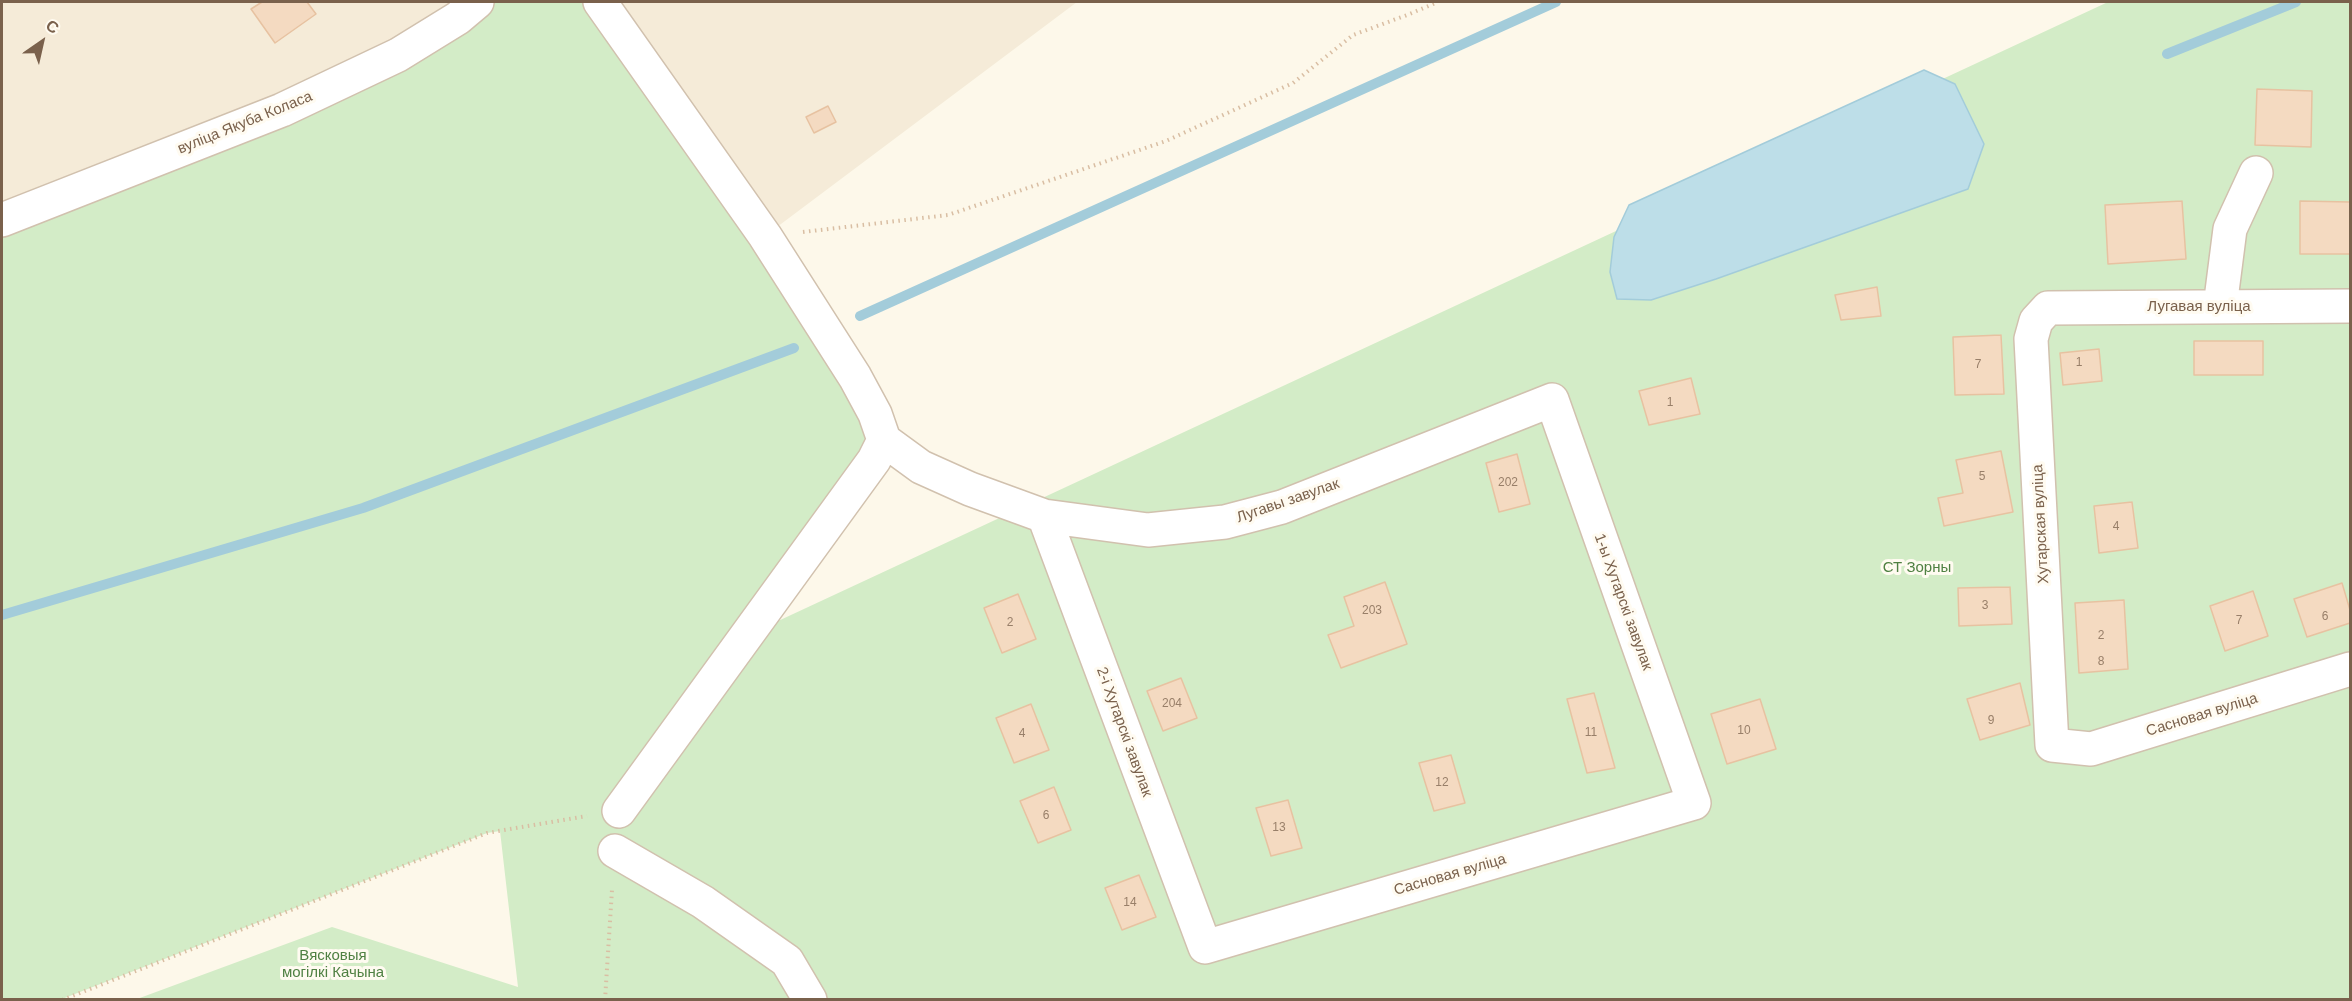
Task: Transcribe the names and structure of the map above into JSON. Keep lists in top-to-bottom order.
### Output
{
  "streets": {
    "street": [
      "вуліца Якуба Коласа",
      "Лугавая вуліца",
      "Лугавы завулак",
      "Хутарская вуліца",
      "1-ы Хутарскі завулак",
      "Сасновая вуліца",
      "2-і Хутарскі завулак"
    ]
  },
  "crossings": [
    ["Лугавая вуліца", "Хутарская вуліца"],
    ["Лугавы завулак", "1-ы Хутарскі завулак"],
    ["Лугавы завулак", "2-і Хутарскі завулак"],
    ["Хутарская вуліца", "Сасновая вуліца"],
    ["1-ы Хутарскі завулак", "Сасновая вуліца"],
    ["Сасновая вуліца", "2-і Хутарскі завулак"]
  ],
  "parks": ["СТ Зорны", "Вясковыя могілкі Качына"],
  "house_numbers": [
    "1",
    "7",
    "1",
    "5",
    "202",
    "4",
    "3",
    "203",
    "6",
    "7",
    "2",
    "2",
    "8",
    "204",
    "9",
    "10",
    "11",
    "4",
    "12",
    "6",
    "13",
    "14"
  ],
  "north": "top right"
}
